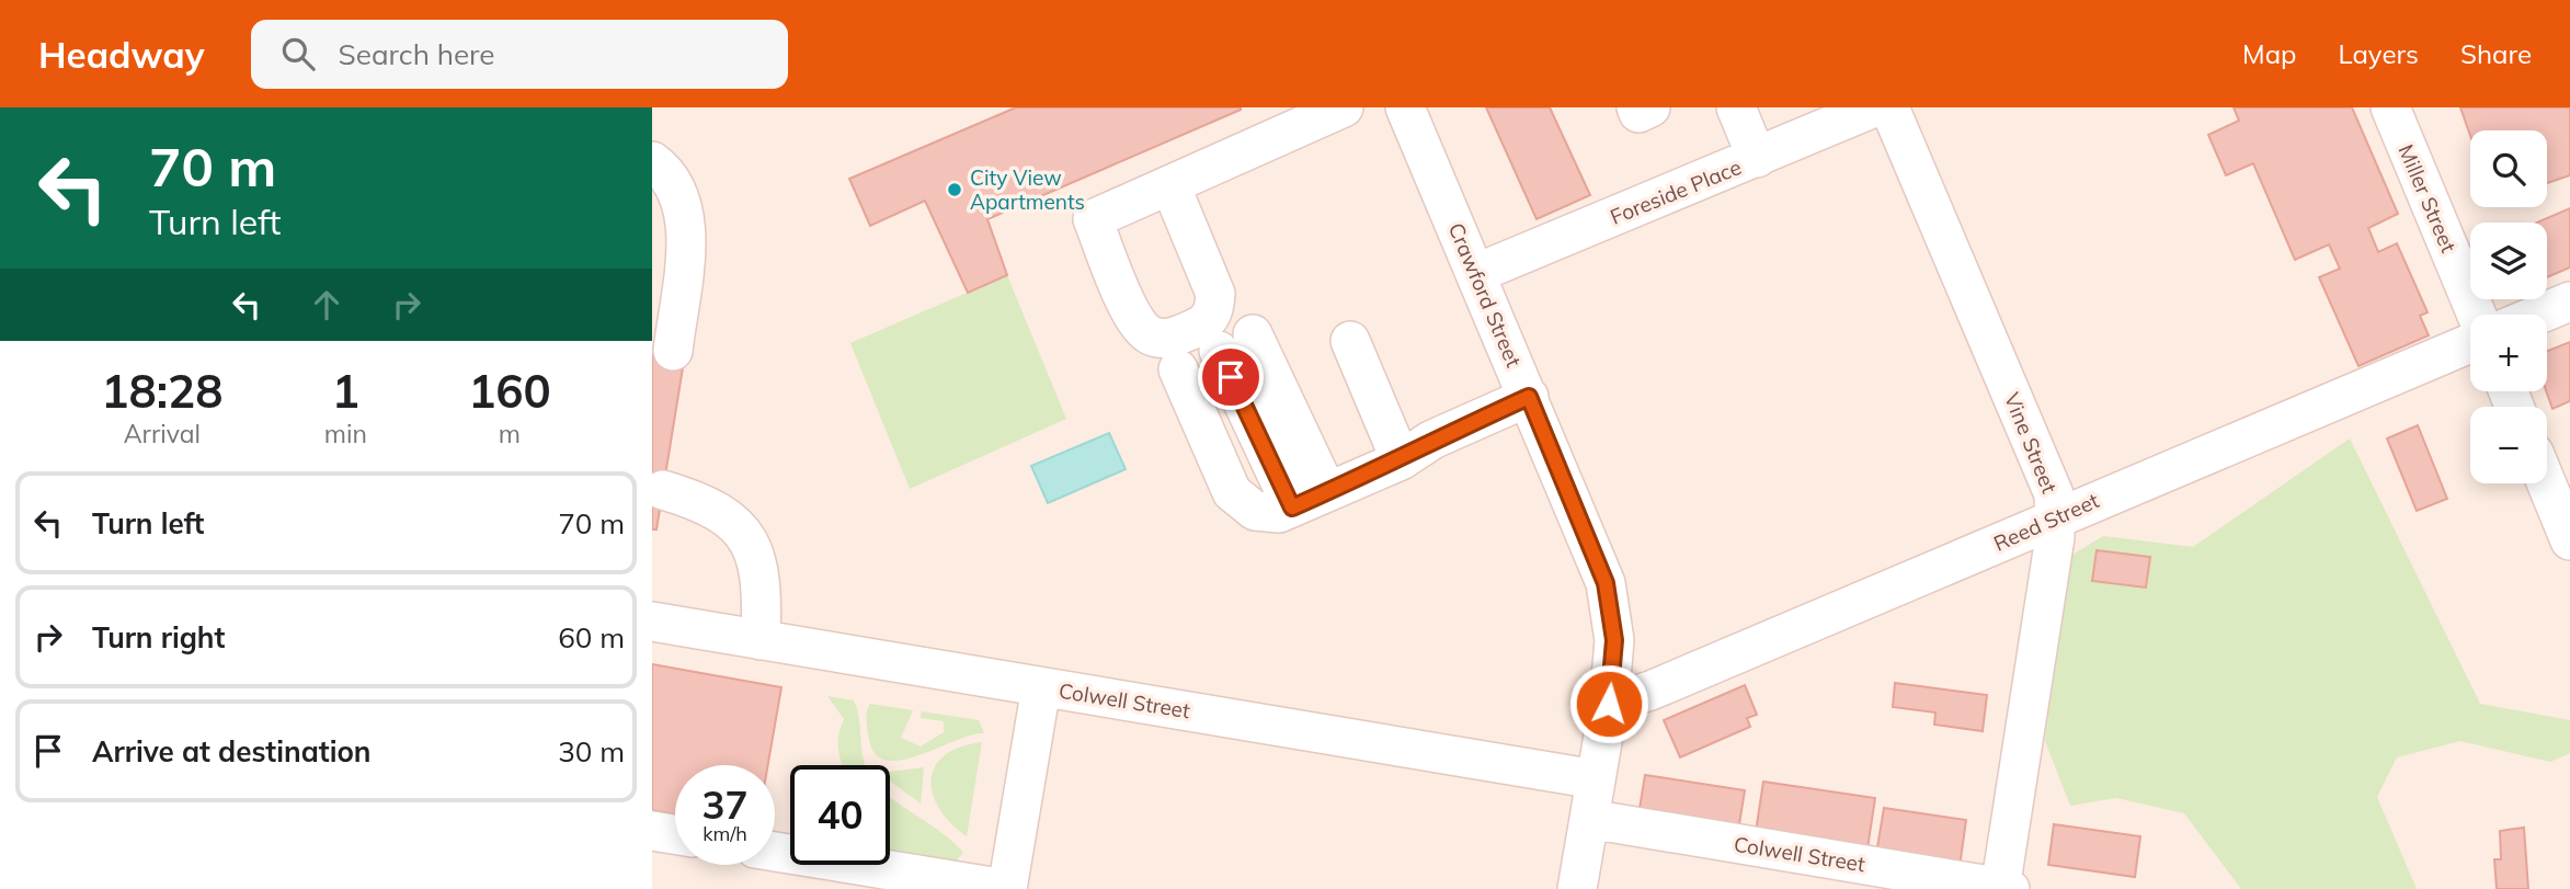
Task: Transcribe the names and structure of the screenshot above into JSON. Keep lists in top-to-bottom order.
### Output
{
  "streets": {
    "street": [
      "Foreside Place",
      "Miller Street",
      "Crawford Street",
      "Vine Street",
      "Reed Street",
      "Colwell Street"
    ]
  },
  "crossings": [
    ["Foreside Place", "Crawford Street"],
    ["Crawford Street", "Reed Street"],
    ["Crawford Street", "Colwell Street"],
    ["Vine Street", "Reed Street"],
    ["Vine Street", "Colwell Street"]
  ],
  "places": ["City View Apartments"],
  "page": {
    "header": "Headway",
    "search": "Search here",
    "nav": ["Map", "Layers", "Share"],
    "turn": ["70 m", "Turn left"],
    "map_buttons": ["+", "−"],
    "eta": [
      "18:28",
      "Arrival",
      "1",
      "min",
      "160",
      "m"
    ],
    "list": [
      {
        "name": "Turn left",
        "value": "70 m"
      },
      {
        "name": "Turn right",
        "value": "60 m"
      },
      {
        "name": "Arrive at destination",
        "value": "30 m"
      }
    ],
    "speed": "37 km/h",
    "limit": "40"
  }
}
